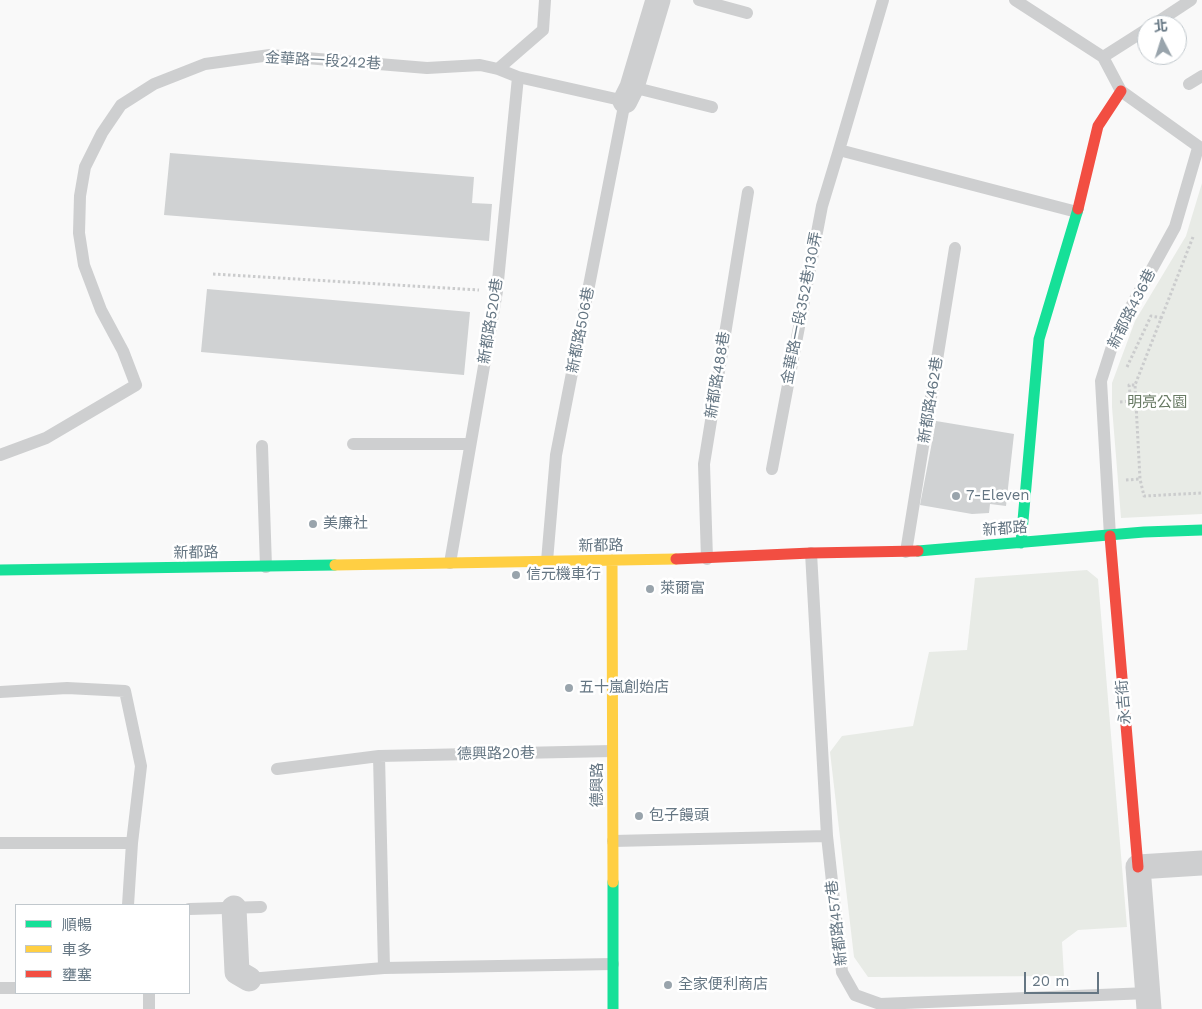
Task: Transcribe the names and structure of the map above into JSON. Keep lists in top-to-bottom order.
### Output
{
  "streets": {
    "street": ["新都路", "永吉街", "德興路"],
    "lane": [
      "金華路一段242巷",
      "金華路一段352巷130弄",
      "新都路436巷",
      "新都路520巷",
      "新都路506巷",
      "新都路488巷",
      "新都路462巷",
      "德興路20巷",
      "新都路457巷"
    ]
  },
  "crossings": [
    ["金華路一段242巷", "新都路520巷"],
    ["金華路一段242巷", "新都路506巷"],
    ["新都路436巷", "新都路"],
    ["新都路436巷", "永吉街"],
    ["新都路520巷", "新都路"],
    ["新都路506巷", "新都路"],
    ["新都路488巷", "新都路"],
    ["新都路462巷", "新都路"],
    ["新都路", "永吉街"],
    ["新都路", "德興路"],
    ["新都路", "新都路457巷"],
    ["永吉街", "新都路457巷"],
    ["德興路20巷", "德興路"]
  ],
  "parks": ["明亮公園"],
  "places": [
    "7-Eleven",
    "美廉社",
    "信元機車行",
    "萊爾富",
    "五十嵐創始店",
    "包子饅頭",
    "全家便利商店"
  ],
  "legend": ["順暢", "車多", "壅塞"],
  "scale_bar": "20 m",
  "north": "top"
}
